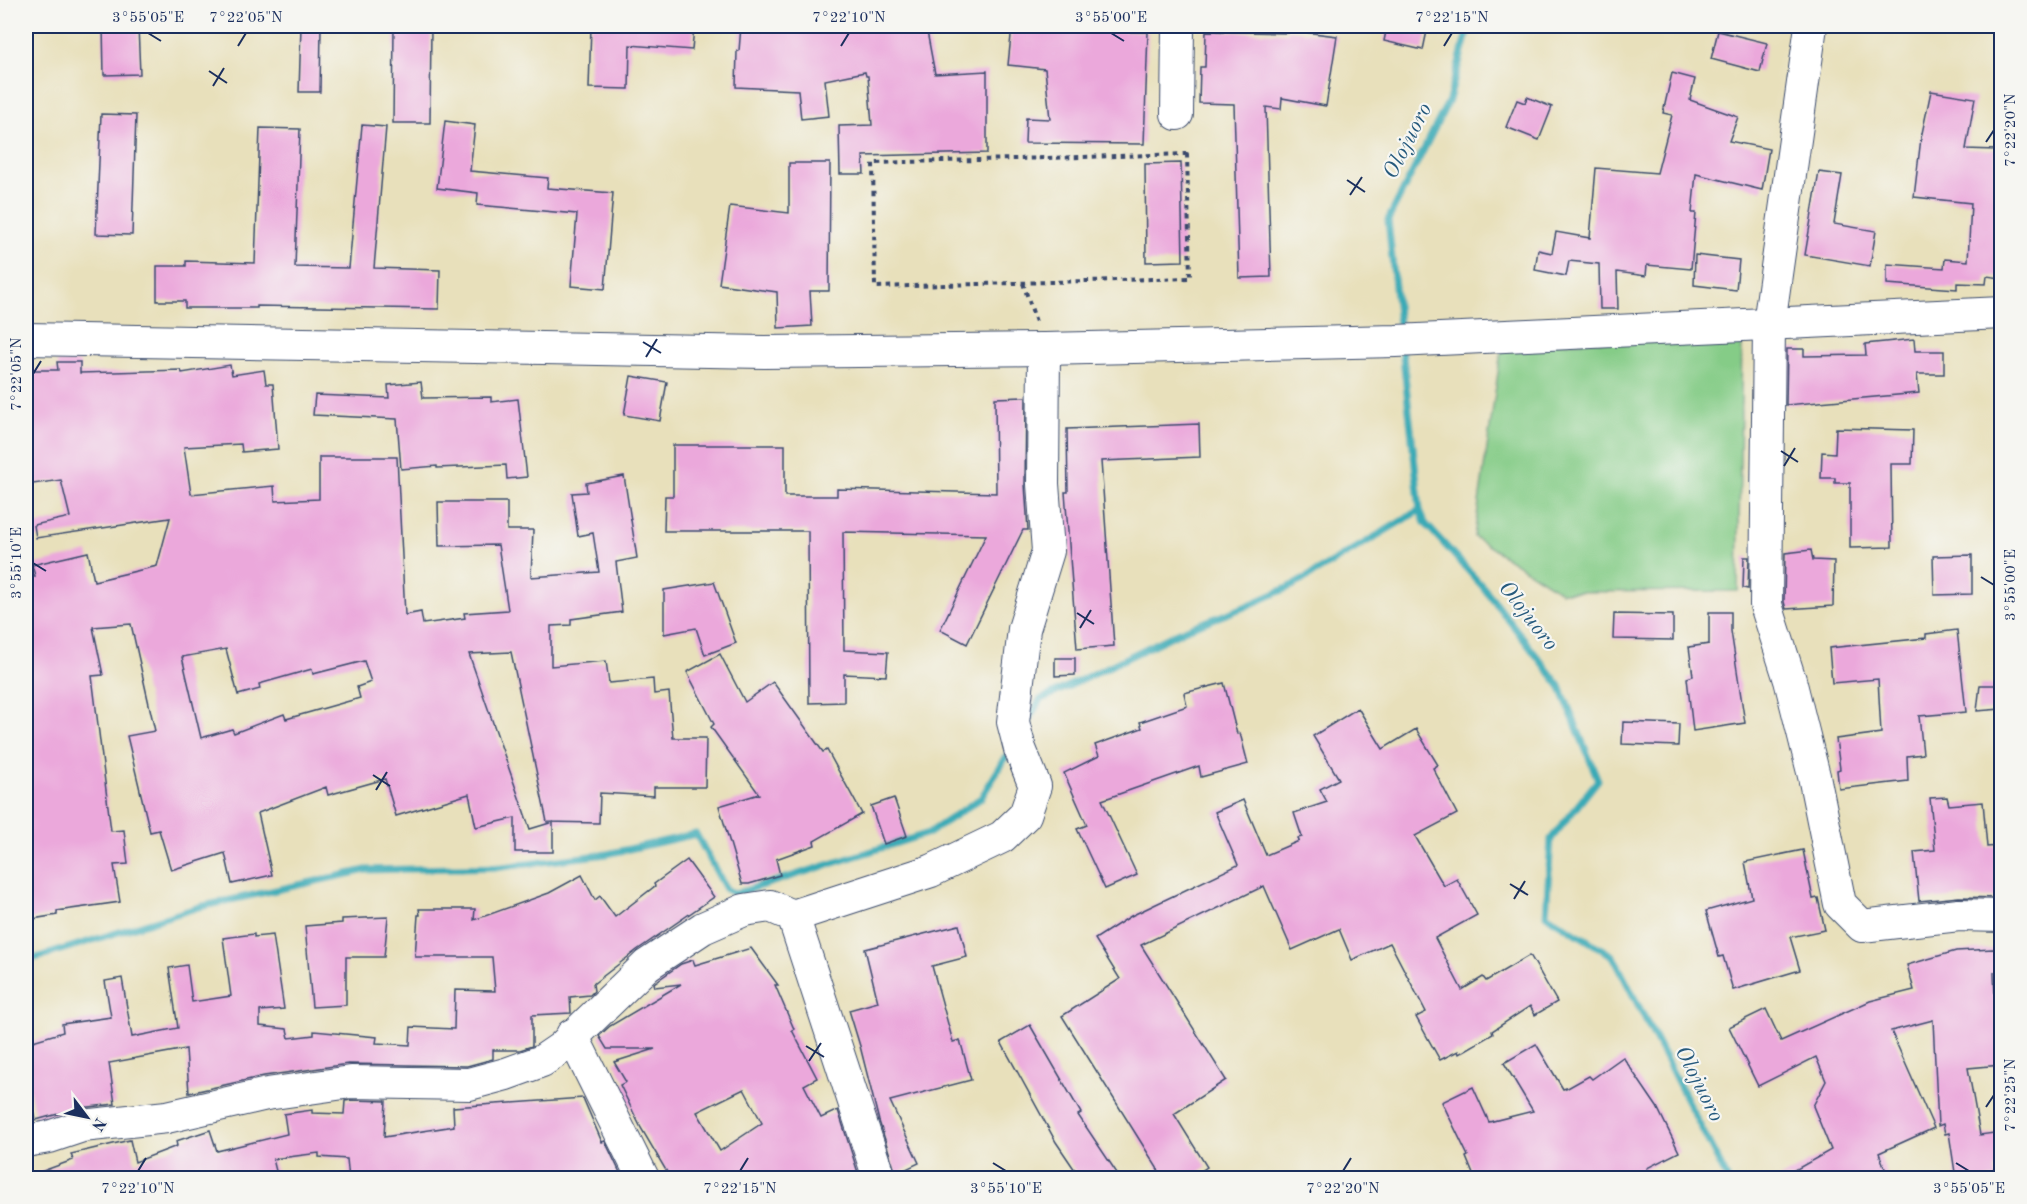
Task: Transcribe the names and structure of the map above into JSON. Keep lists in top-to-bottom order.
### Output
{
  "water": ["Olojuoro"],
  "north": "bottom right",
  "coordinates": [
    "3°55'05\"E",
    "7°22'05\"N",
    "7°22'10\"N",
    "3°55'00\"E",
    "7°22'15\"N",
    "7°22'20\"N",
    "3°55'10\"E",
    "7°22'25\"N"
  ]
}
